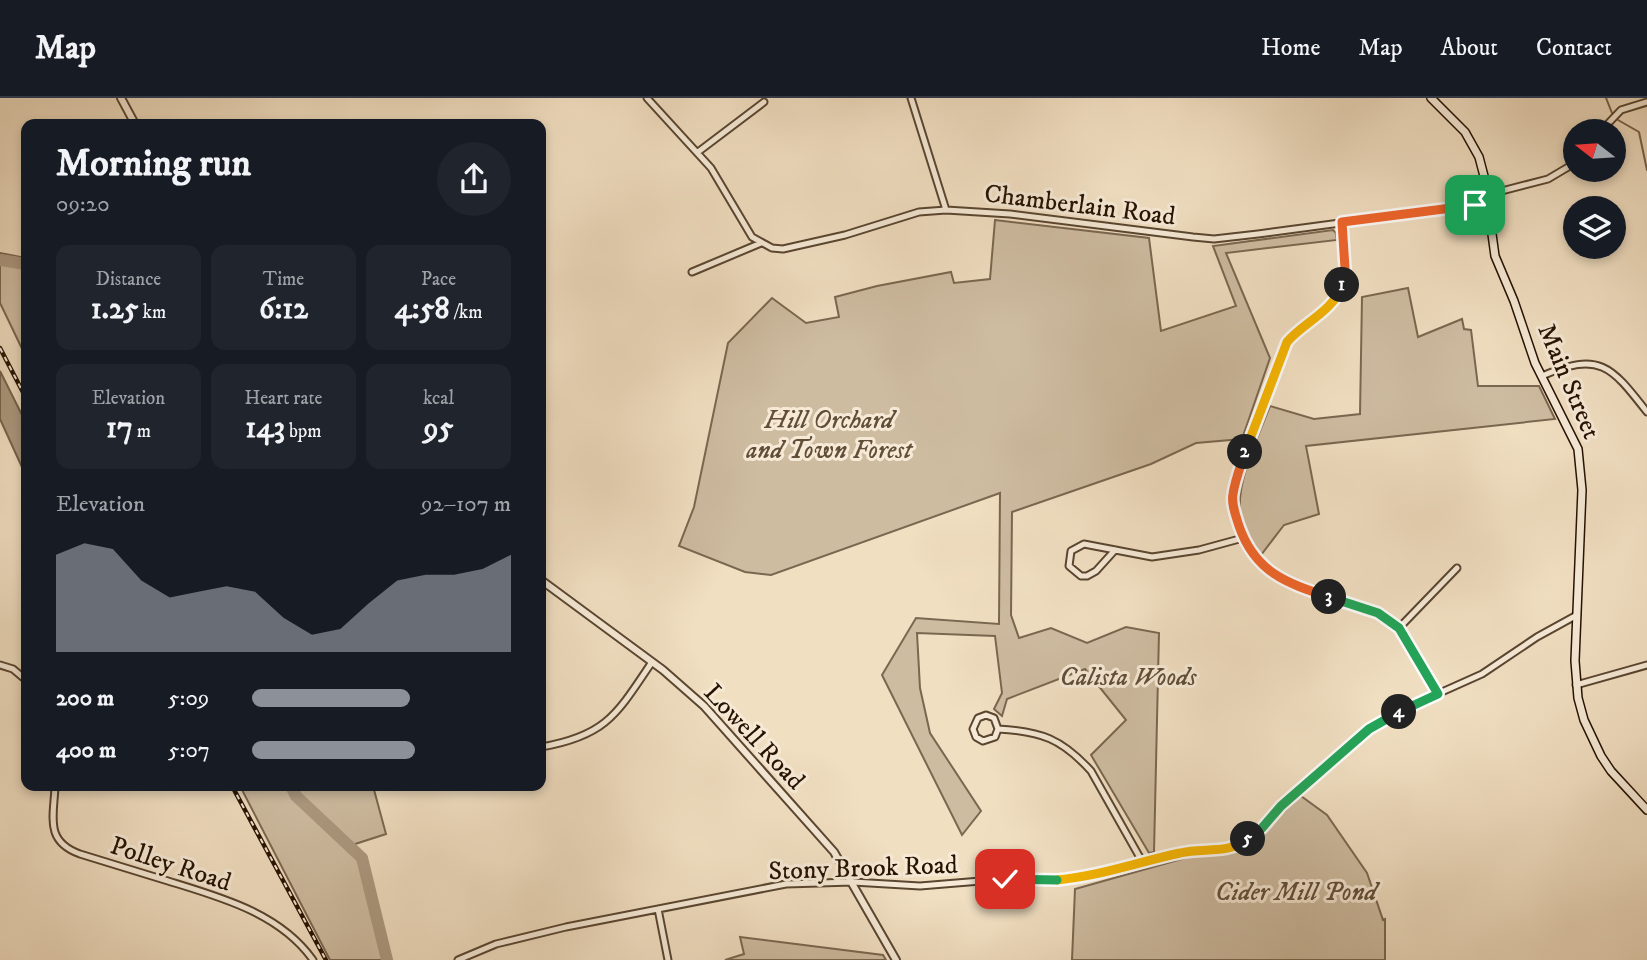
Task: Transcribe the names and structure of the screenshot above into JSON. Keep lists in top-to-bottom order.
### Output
{
  "streets": {
    "main road": ["Main Street"],
    "street": [
      "Chamberlain Road",
      "Lowell Road",
      "Polley Road",
      "Stony Brook Road"
    ]
  },
  "crossings": [
    ["Chamberlain Road", "Main Street"],
    ["Main Street", "Stony Brook Road"],
    ["Lowell Road", "Stony Brook Road"]
  ],
  "parks": ["Hill Orchard and Town Forest", "Calista Woods", "Cider Mill Pond"],
  "north": "left",
  "page": {
    "header": "Map",
    "nav": [
      "Home",
      "Map",
      "About",
      "Contact"
    ],
    "heading": ["Morning run", "09:20"],
    "stats": [
      ["Distance", "1.25 km"],
      ["Time", "6:12"],
      ["Pace", "4:58 /km"],
      ["Elevation", "17 m"],
      ["Heart rate", "143 bpm"],
      ["kcal", "95"]
    ],
    "pins": [
      "1",
      "2",
      "3",
      "4",
      "5"
    ],
    "chart": ["Elevation", "92–107 m"],
    "list": [
      {
        "name": "200 m",
        "note": "5:09"
      },
      {
        "name": "400 m",
        "note": "5:07"
      }
    ]
  }
}
